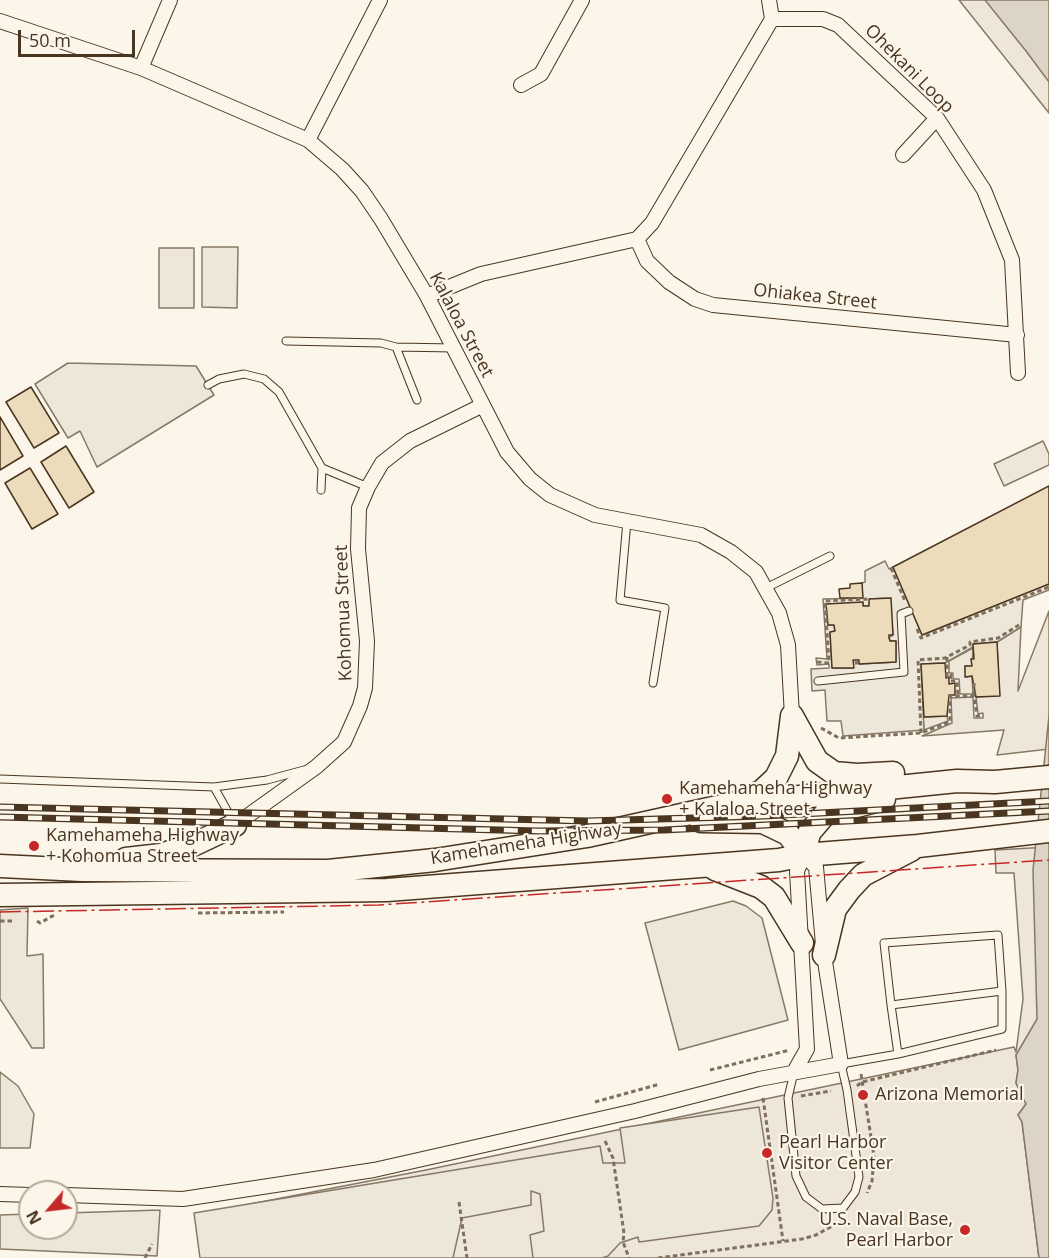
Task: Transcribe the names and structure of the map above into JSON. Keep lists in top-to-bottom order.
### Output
{
  "streets": {
    "main road": ["Kamehameha Highway"],
    "street": [
      "Ohekani Loop",
      "Ohiakea Street",
      "Kalaloa Street",
      "Kohomua Street"
    ]
  },
  "crossings": [
    ["Ohekani Loop", "Ohiakea Street"],
    ["Kalaloa Street", "Kohomua Street"]
  ],
  "places": [
    "Kamehameha Highway + Kalaloa Street",
    "Kamehameha Highway + Kohomua Street",
    "Arizona Memorial",
    "Pearl Harbor Visitor Center",
    "U.S. Naval Base, Pearl Harbor"
  ],
  "scale_bar": "50 m",
  "north": "bottom left"
}
